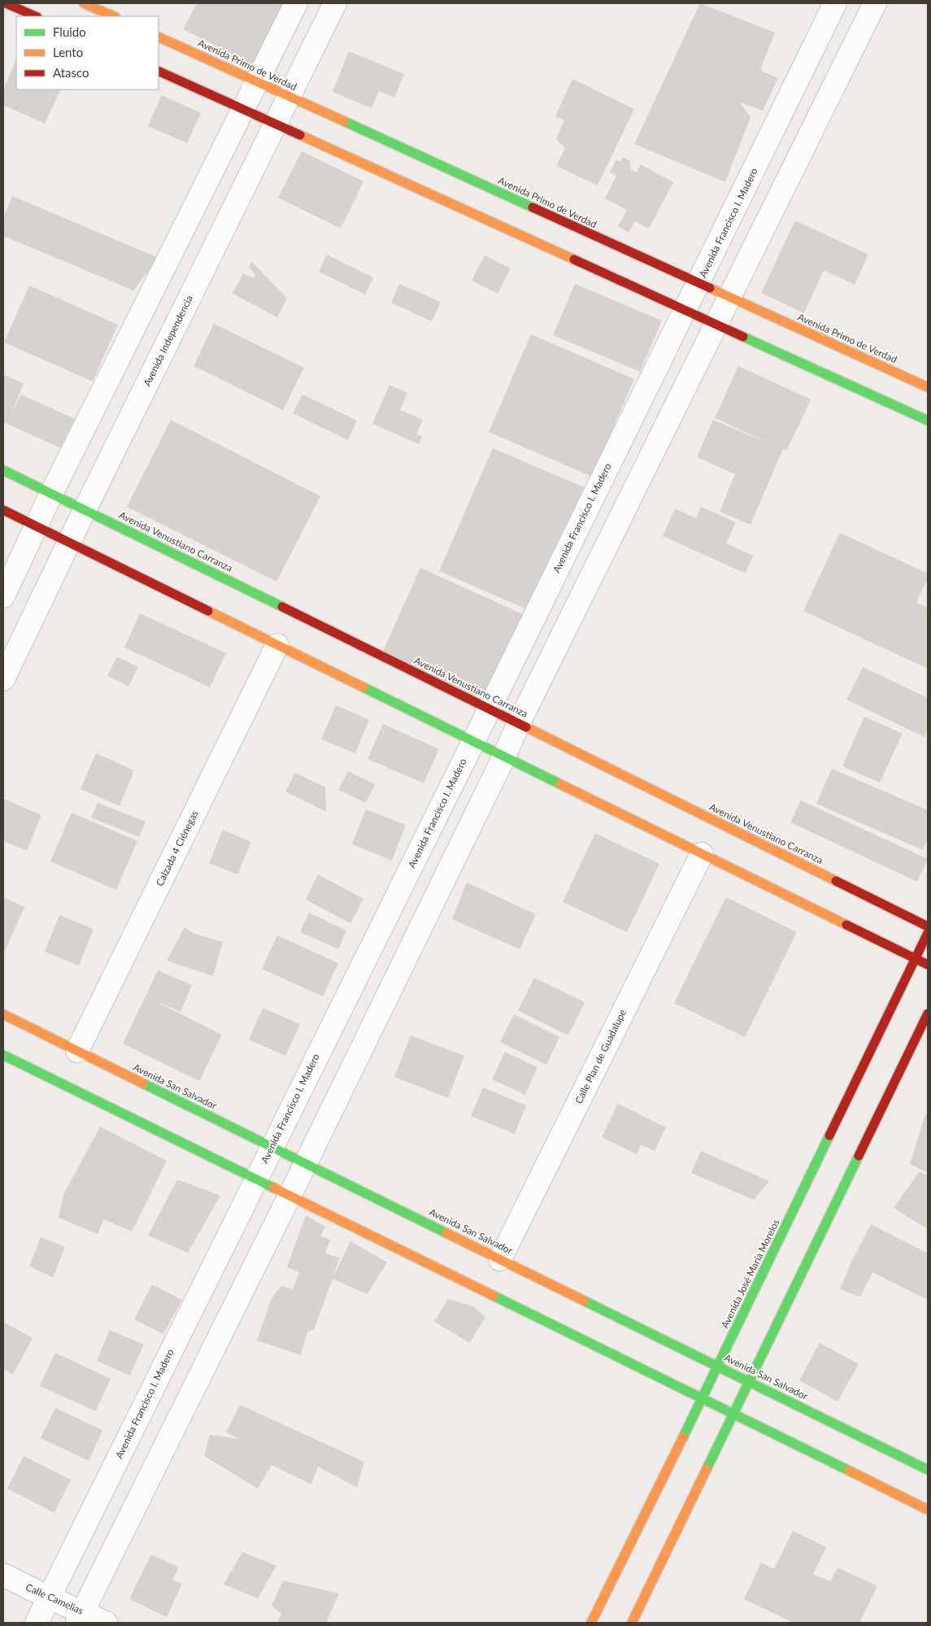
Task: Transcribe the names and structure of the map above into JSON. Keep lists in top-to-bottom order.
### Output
{
  "streets": {
    "main road": [
      "Avenida Primo de Verdad",
      "Avenida Venustiano Carranza",
      "Avenida San Salvador",
      "Avenida José María Morelos"
    ],
    "street": [
      "Avenida Francisco I. Madero",
      "Avenida Independencia",
      "Calzada 4 Ciénegas",
      "Calle Plan de Guadalupe",
      "Calle Camelias"
    ]
  },
  "crossings": [
    ["Avenida Primo de Verdad", "Avenida Francisco I. Madero"],
    ["Avenida Primo de Verdad", "Avenida Independencia"],
    ["Avenida Francisco I. Madero", "Avenida Venustiano Carranza"],
    ["Avenida Francisco I. Madero", "Avenida San Salvador"],
    ["Avenida Francisco I. Madero", "Calle Camelias"],
    ["Avenida Independencia", "Avenida Venustiano Carranza"],
    ["Calzada 4 Ciénegas", "Avenida San Salvador"],
    ["Calle Plan de Guadalupe", "Avenida San Salvador"],
    ["Avenida San Salvador", "Avenida José María Morelos"]
  ],
  "legend": ["Fluido", "Lento", "Atasco"]
}
